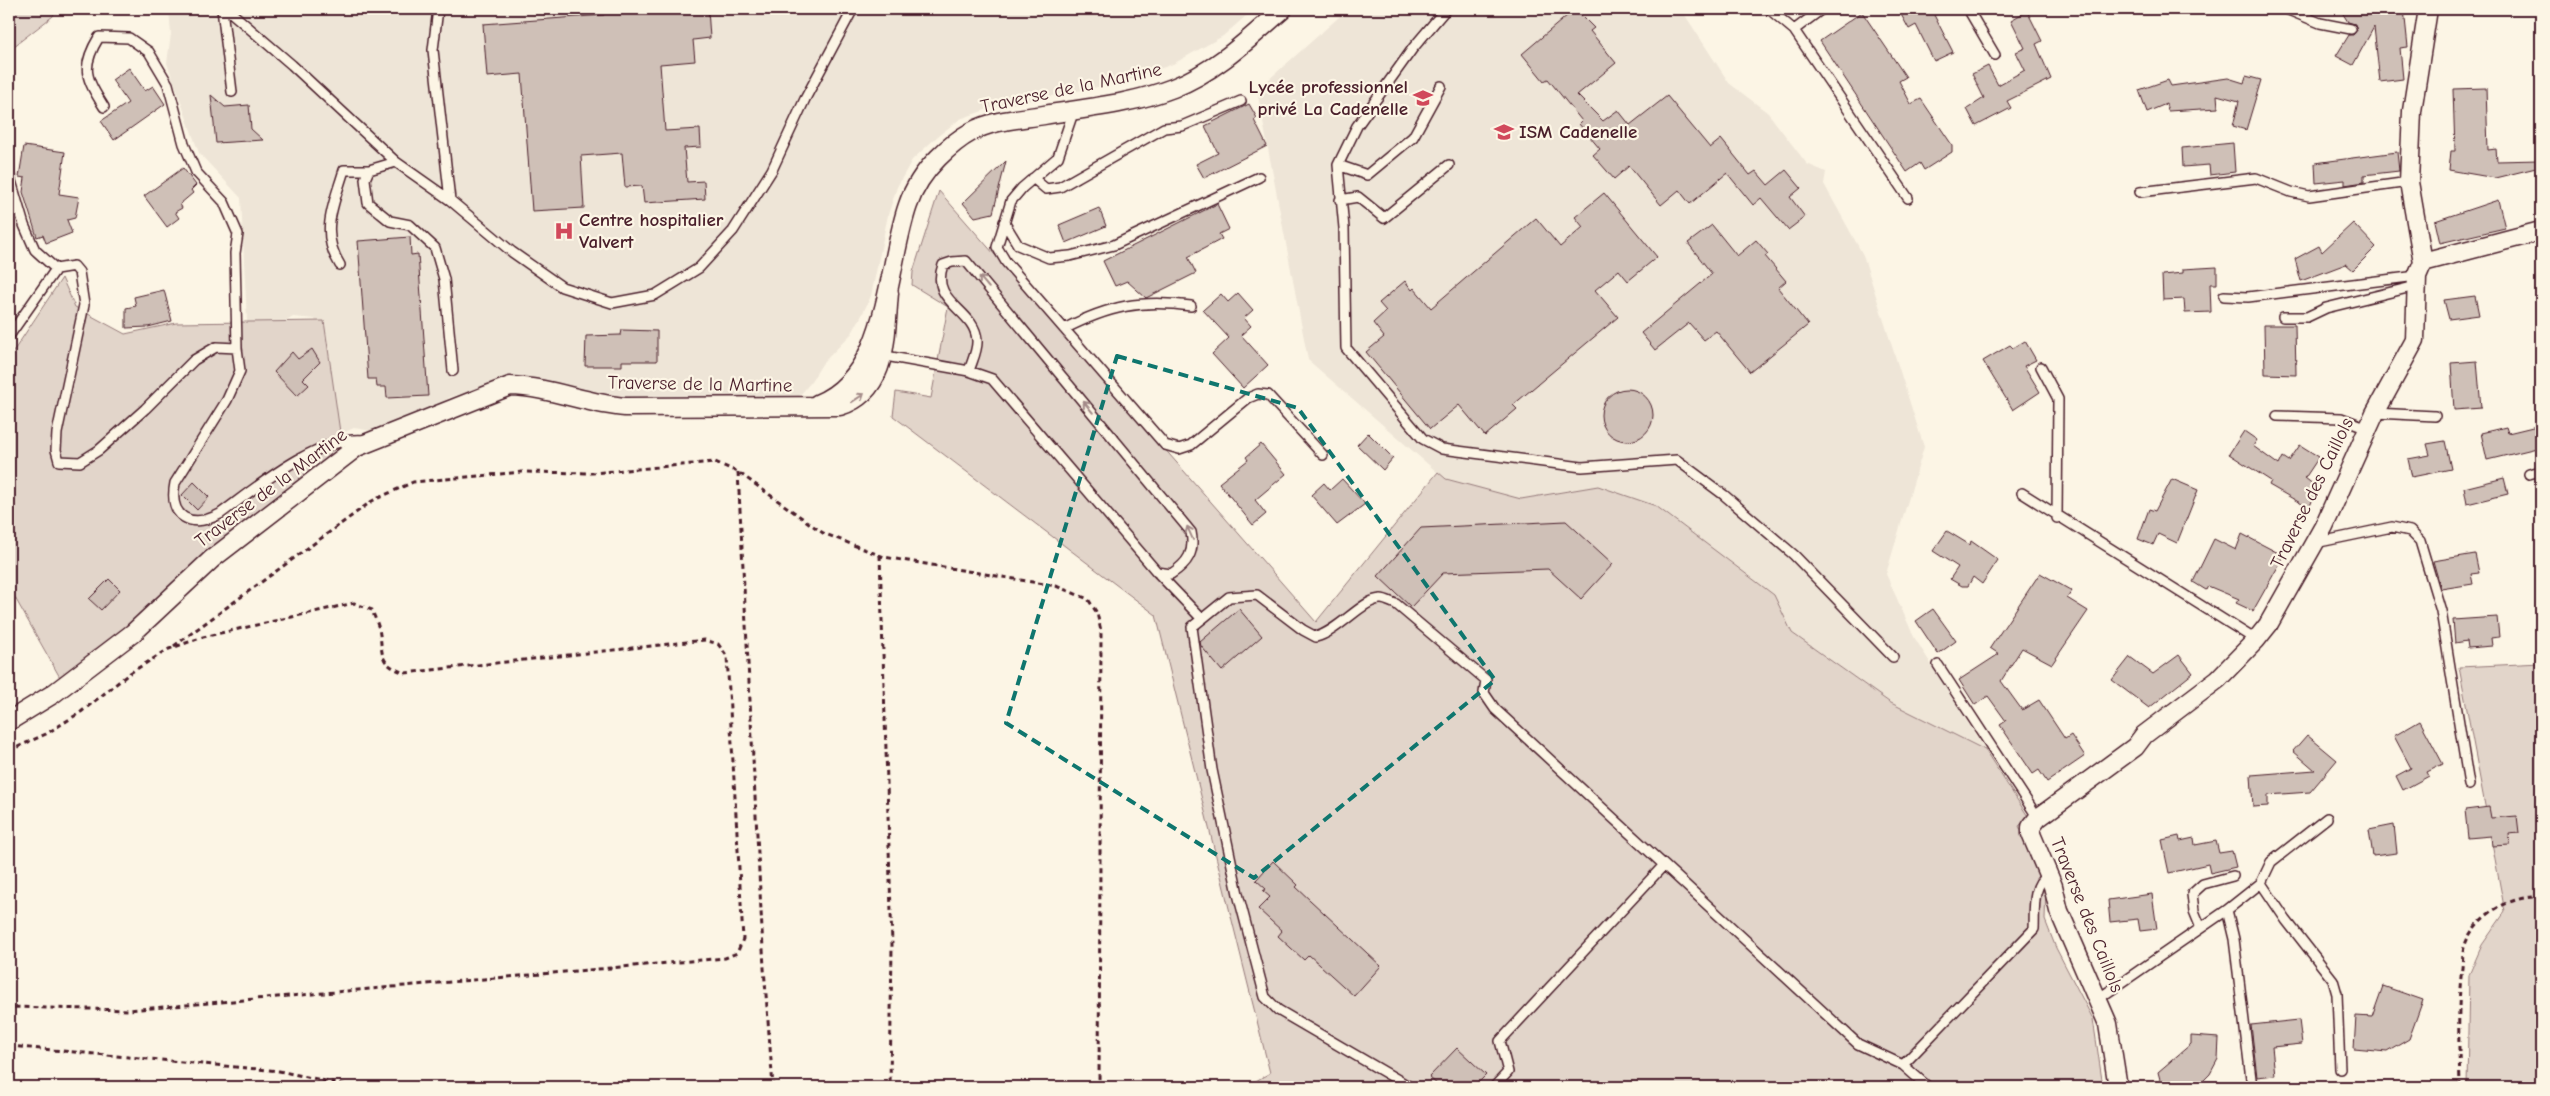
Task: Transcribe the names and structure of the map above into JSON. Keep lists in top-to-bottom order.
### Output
{
  "streets": {
    "street": ["Traverse de la Martine", "Traverse des Caillols"]
  },
  "places": {
    "school or university": ["Lycée professionnel privé La Cadenelle", "ISM Cadenelle"],
    "hospital": ["Centre hospitalier Valvert"]
  }
}
